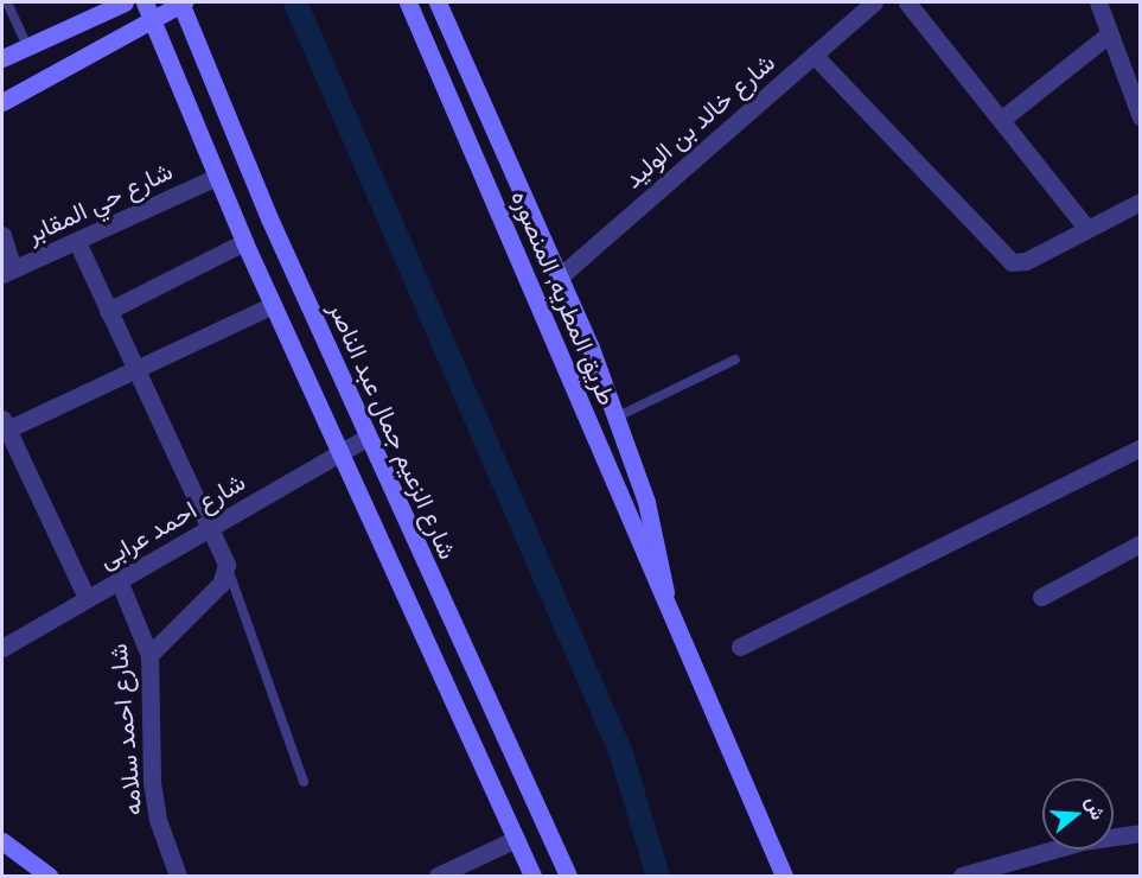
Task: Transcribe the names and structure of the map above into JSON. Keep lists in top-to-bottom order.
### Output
{
  "streets": {
    "street": [
      "شارع خالد بن الوليد",
      "شارع حي المقابر",
      "طريق المطريه, المنصوره",
      "شارع الزعيم جمال عبد الناصر",
      "شارع احمد عرابى",
      "شارع احمد سلامه"
    ]
  },
  "crossings": [
    ["شارع خالد بن الوليد", "طريق المطريه, المنصوره"],
    ["شارع الزعيم جمال عبد الناصر", "شارع احمد عرابى"],
    ["شارع احمد عرابى", "شارع احمد سلامه"]
  ],
  "north": "right"
}
